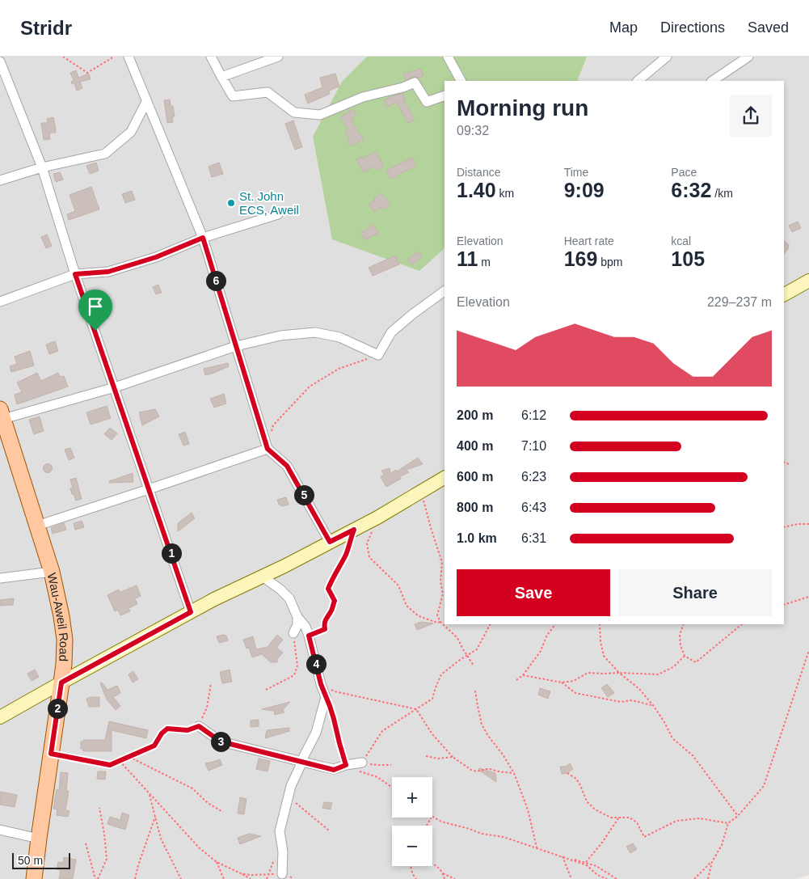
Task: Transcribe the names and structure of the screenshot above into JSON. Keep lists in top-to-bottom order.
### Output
{
  "streets": {
    "main road": ["Wau-Aweil Road"]
  },
  "places": ["St. John ECS, Aweil"],
  "scale_bar": "50 m",
  "page": {
    "header": "Stridr",
    "nav": ["Map", "Directions", "Saved"],
    "heading": ["Morning run", "09:32"],
    "stats": [
      ["Distance", "1.40 km"],
      ["Time", "9:09"],
      ["Pace", "6:32 /km"],
      ["Elevation", "11 m"],
      ["Heart rate", "169 bpm"],
      ["kcal", "105"]
    ],
    "pins": [
      "6",
      "5",
      "1",
      "4",
      "2",
      "3"
    ],
    "chart": ["Elevation", "229–237 m"],
    "list": [
      {
        "name": "200 m",
        "note": "6:12"
      },
      {
        "name": "400 m",
        "note": "7:10"
      },
      {
        "name": "600 m",
        "note": "6:23"
      },
      {
        "name": "800 m",
        "note": "6:43"
      },
      {
        "name": "1.0 km",
        "note": "6:31"
      }
    ],
    "buttons": ["Save", "Share"],
    "map_buttons": ["+", "−"],
    "scale": "50 m"
  }
}
